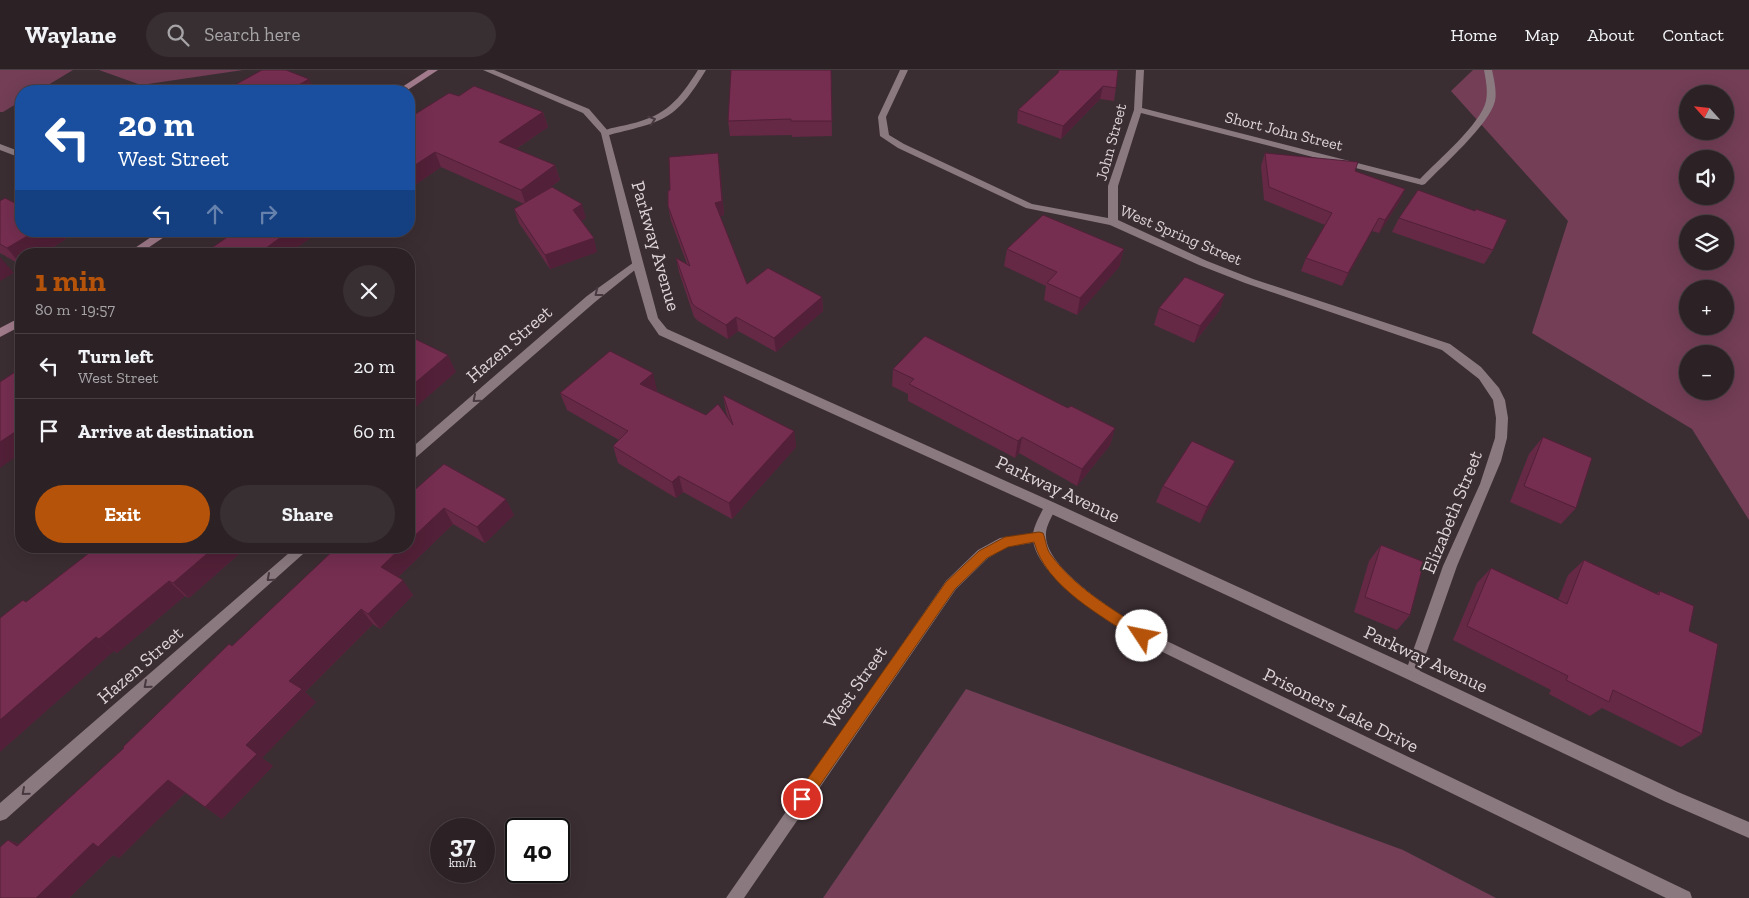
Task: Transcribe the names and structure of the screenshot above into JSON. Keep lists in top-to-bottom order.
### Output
{
  "streets": {
    "street": [
      "Short John Street",
      "John Street",
      "West Spring Street",
      "Parkway Avenue",
      "Hazen Street",
      "Elizabeth Street",
      "West Street",
      "Prisoners Lake Drive"
    ]
  },
  "crossings": [
    ["Short John Street", "John Street"],
    ["John Street", "West Spring Street"],
    ["West Spring Street", "Elizabeth Street"],
    ["Parkway Avenue", "Hazen Street"],
    ["Parkway Avenue", "Elizabeth Street"],
    ["West Street", "Prisoners Lake Drive"]
  ],
  "one_way": ["Hazen Street"],
  "north": "top left",
  "page": {
    "header": "Waylane",
    "search": "Search here",
    "nav": [
      "Home",
      "Map",
      "About",
      "Contact"
    ],
    "map_buttons": ["+", "−"],
    "turn": ["20 m", "West Street"],
    "heading": ["1 min", "80 m · 19:57"],
    "list": [
      {
        "name": "Turn left",
        "note": "West Street",
        "value": "20 m"
      },
      {
        "name": "Arrive at destination",
        "value": "60 m"
      }
    ],
    "buttons": ["Exit", "Share"],
    "speed": "37 km/h",
    "limit": "40"
  }
}
